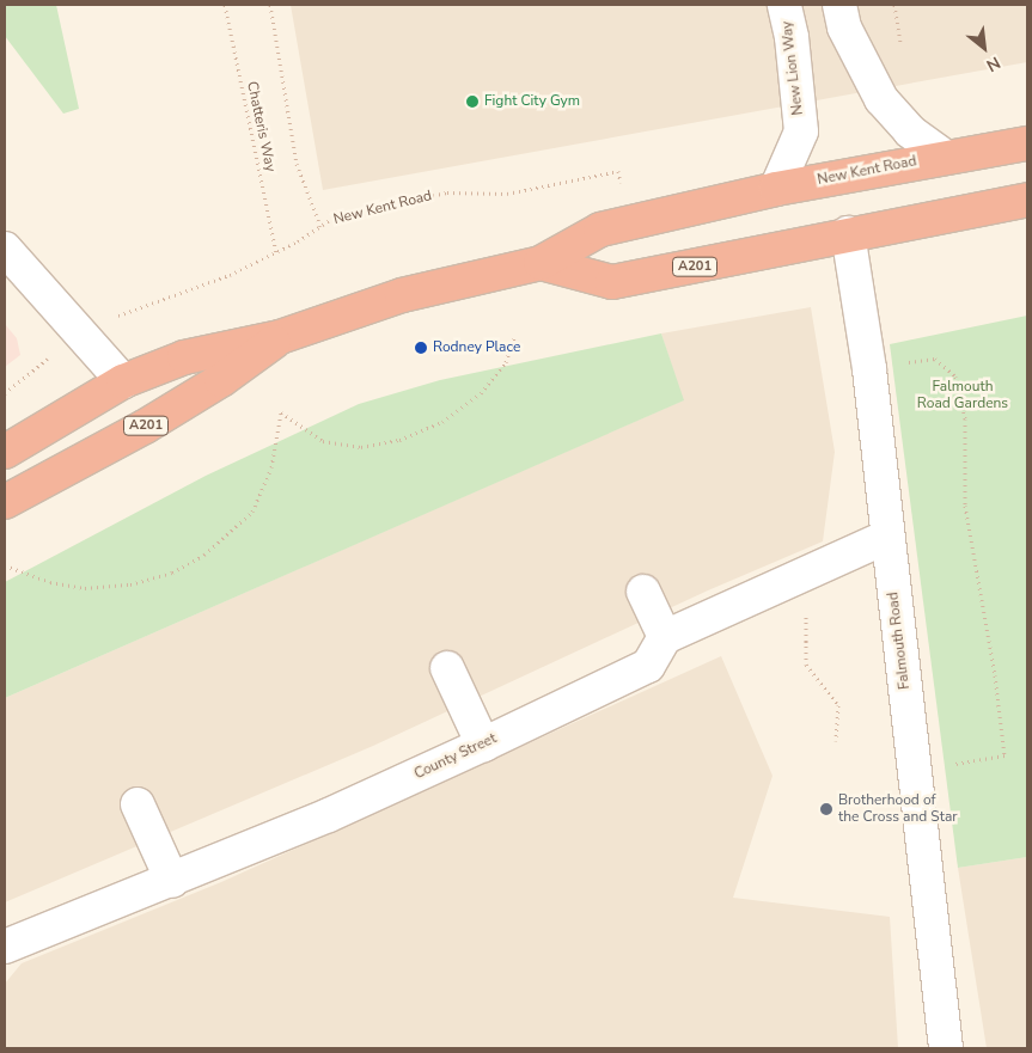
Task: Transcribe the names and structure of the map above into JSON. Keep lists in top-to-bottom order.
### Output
{
  "streets": {
    "highway": ["New Kent Road", "A201"],
    "street": ["New Lion Way", "Falmouth Road", "County Street"],
    "path": ["Chatteris Way"]
  },
  "crossings": [
    ["New Lion Way", "New Kent Road"],
    ["Chatteris Way", "New Kent Road"],
    ["New Kent Road", "Falmouth Road"]
  ],
  "parks": ["Falmouth Road Gardens"],
  "places": ["Fight City Gym", "Rodney Place", "Brotherhood of the Cross and Star"],
  "north": "bottom right"
}
